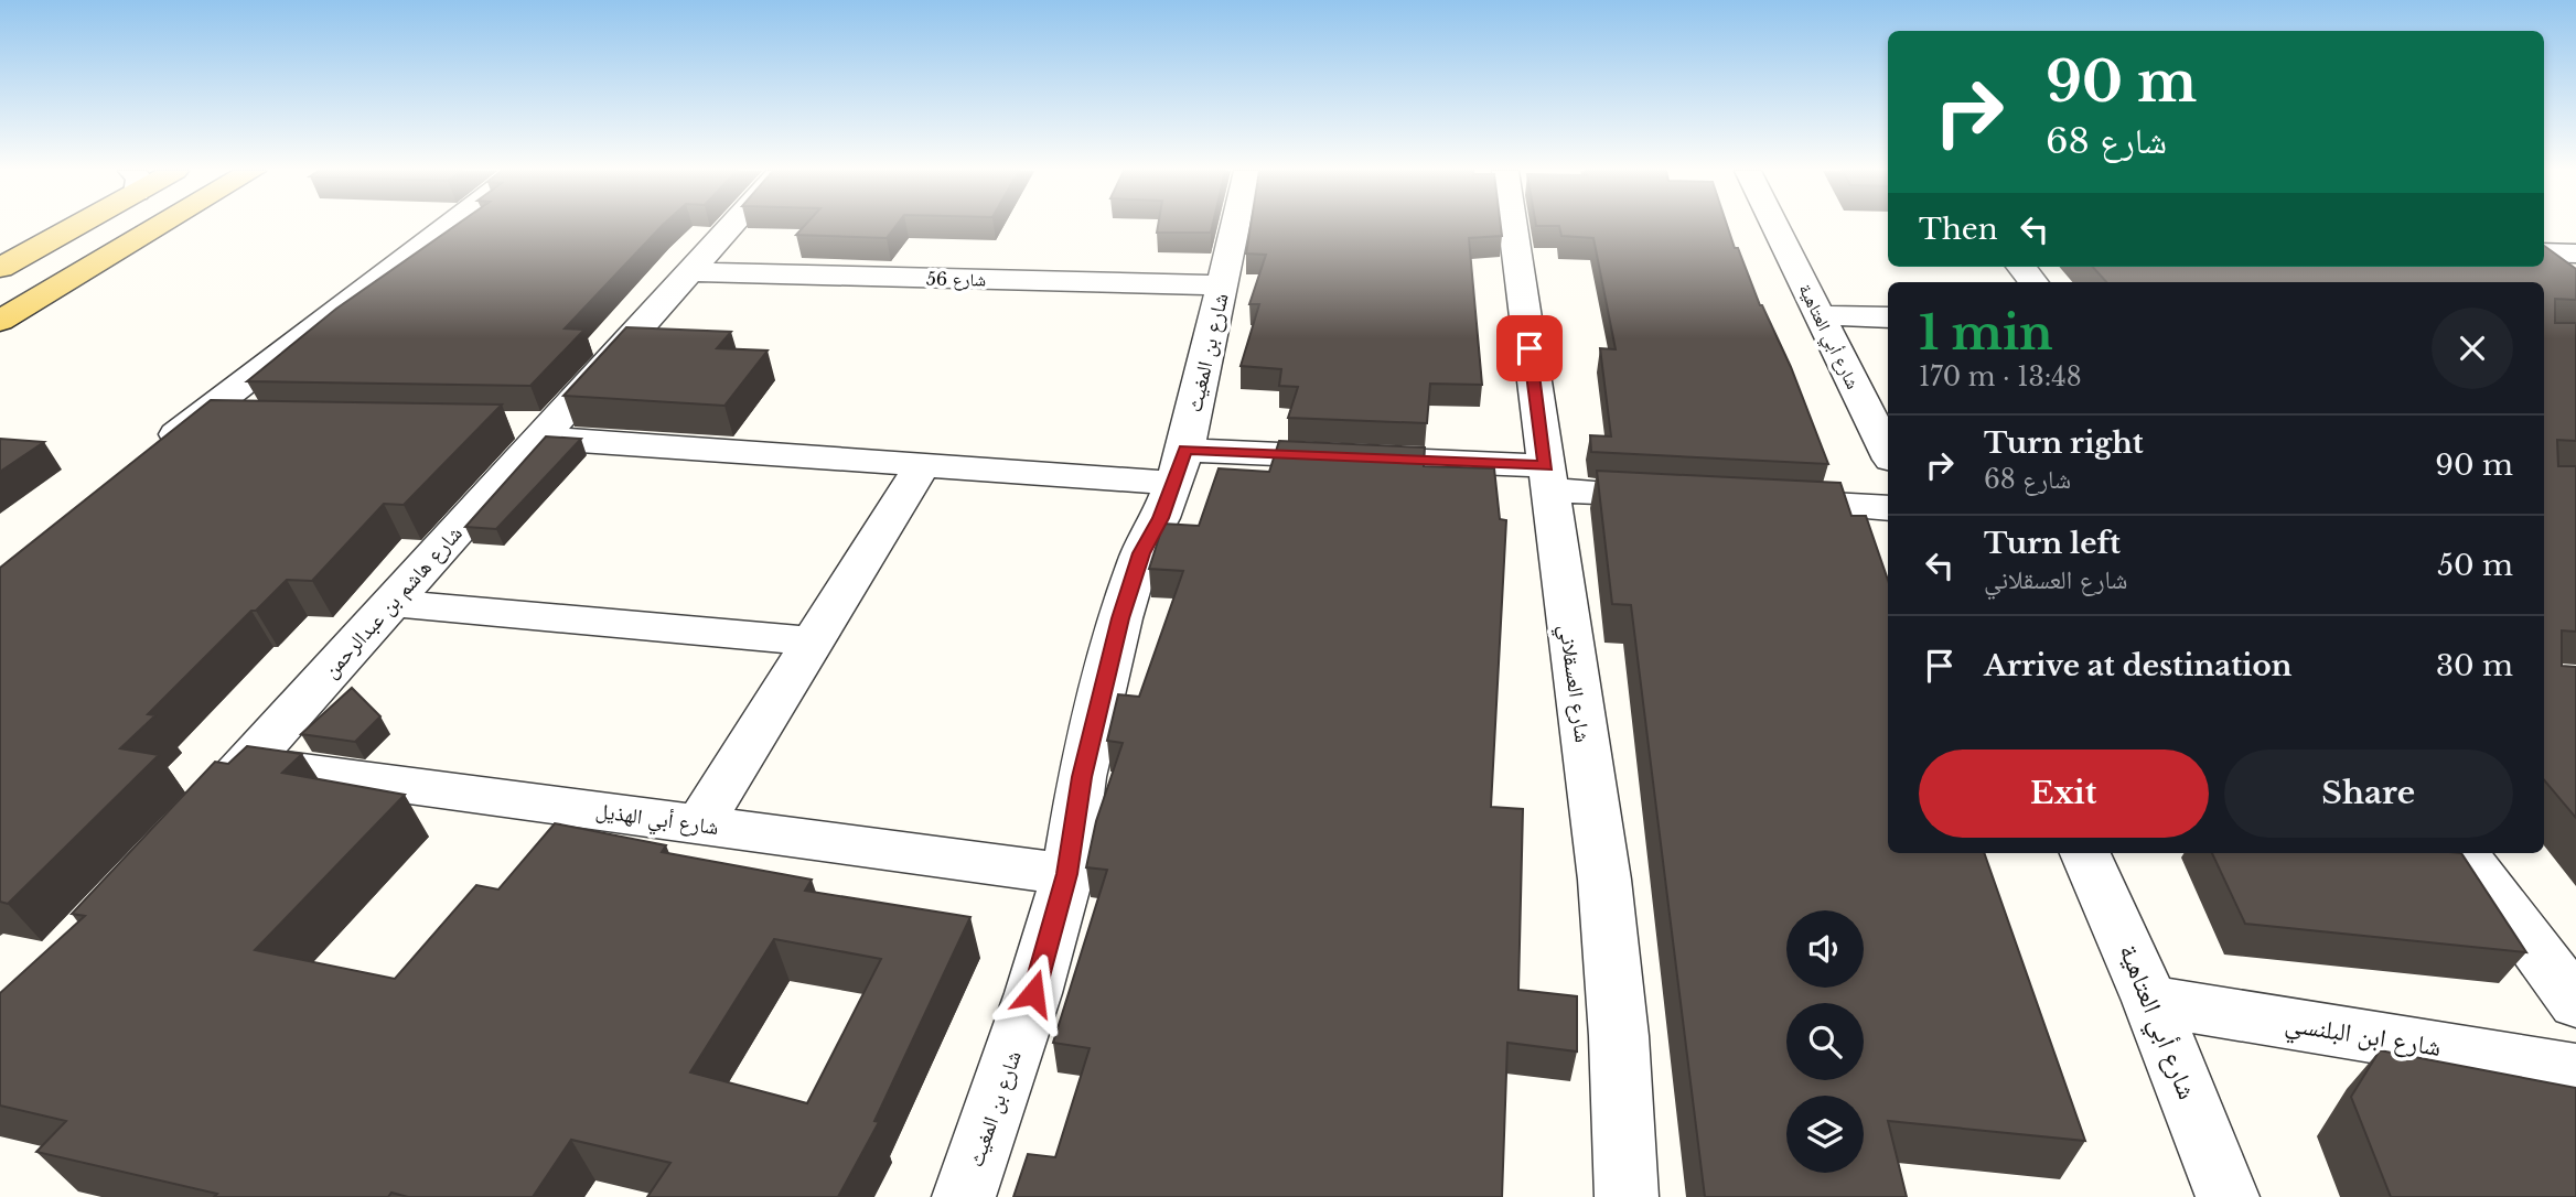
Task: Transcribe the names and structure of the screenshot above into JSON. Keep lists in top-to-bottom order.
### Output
{
  "streets": {
    "street": [
      "شارع 56",
      "شارع أبي العتاهية",
      "شارع بن المغيث",
      "شارع هاشم بن عبدالرحمن",
      "شارع العسقلاني",
      "شارع أبي الهذيل",
      "شارع ابن البلنسي"
    ]
  },
  "crossings": [
    ["شارع 56", "شارع بن المغيث"],
    ["شارع 56", "شارع هاشم بن عبدالرحمن"],
    ["شارع أبي العتاهية", "شارع ابن البلنسي"],
    ["شارع بن المغيث", "شارع أبي الهذيل"],
    ["شارع هاشم بن عبدالرحمن", "شارع أبي الهذيل"]
  ],
  "page": {
    "turn": ["90 m", "شارع 68"],
    "then": "Then",
    "heading": ["1 min", "170 m · 13:48"],
    "list": [
      {
        "name": "Turn right",
        "note": "شارع 68",
        "value": "90 m"
      },
      {
        "name": "Turn left",
        "note": "شارع العسقلاني",
        "value": "50 m"
      },
      {
        "name": "Arrive at destination",
        "value": "30 m"
      }
    ],
    "buttons": ["Exit", "Share"]
  }
}
